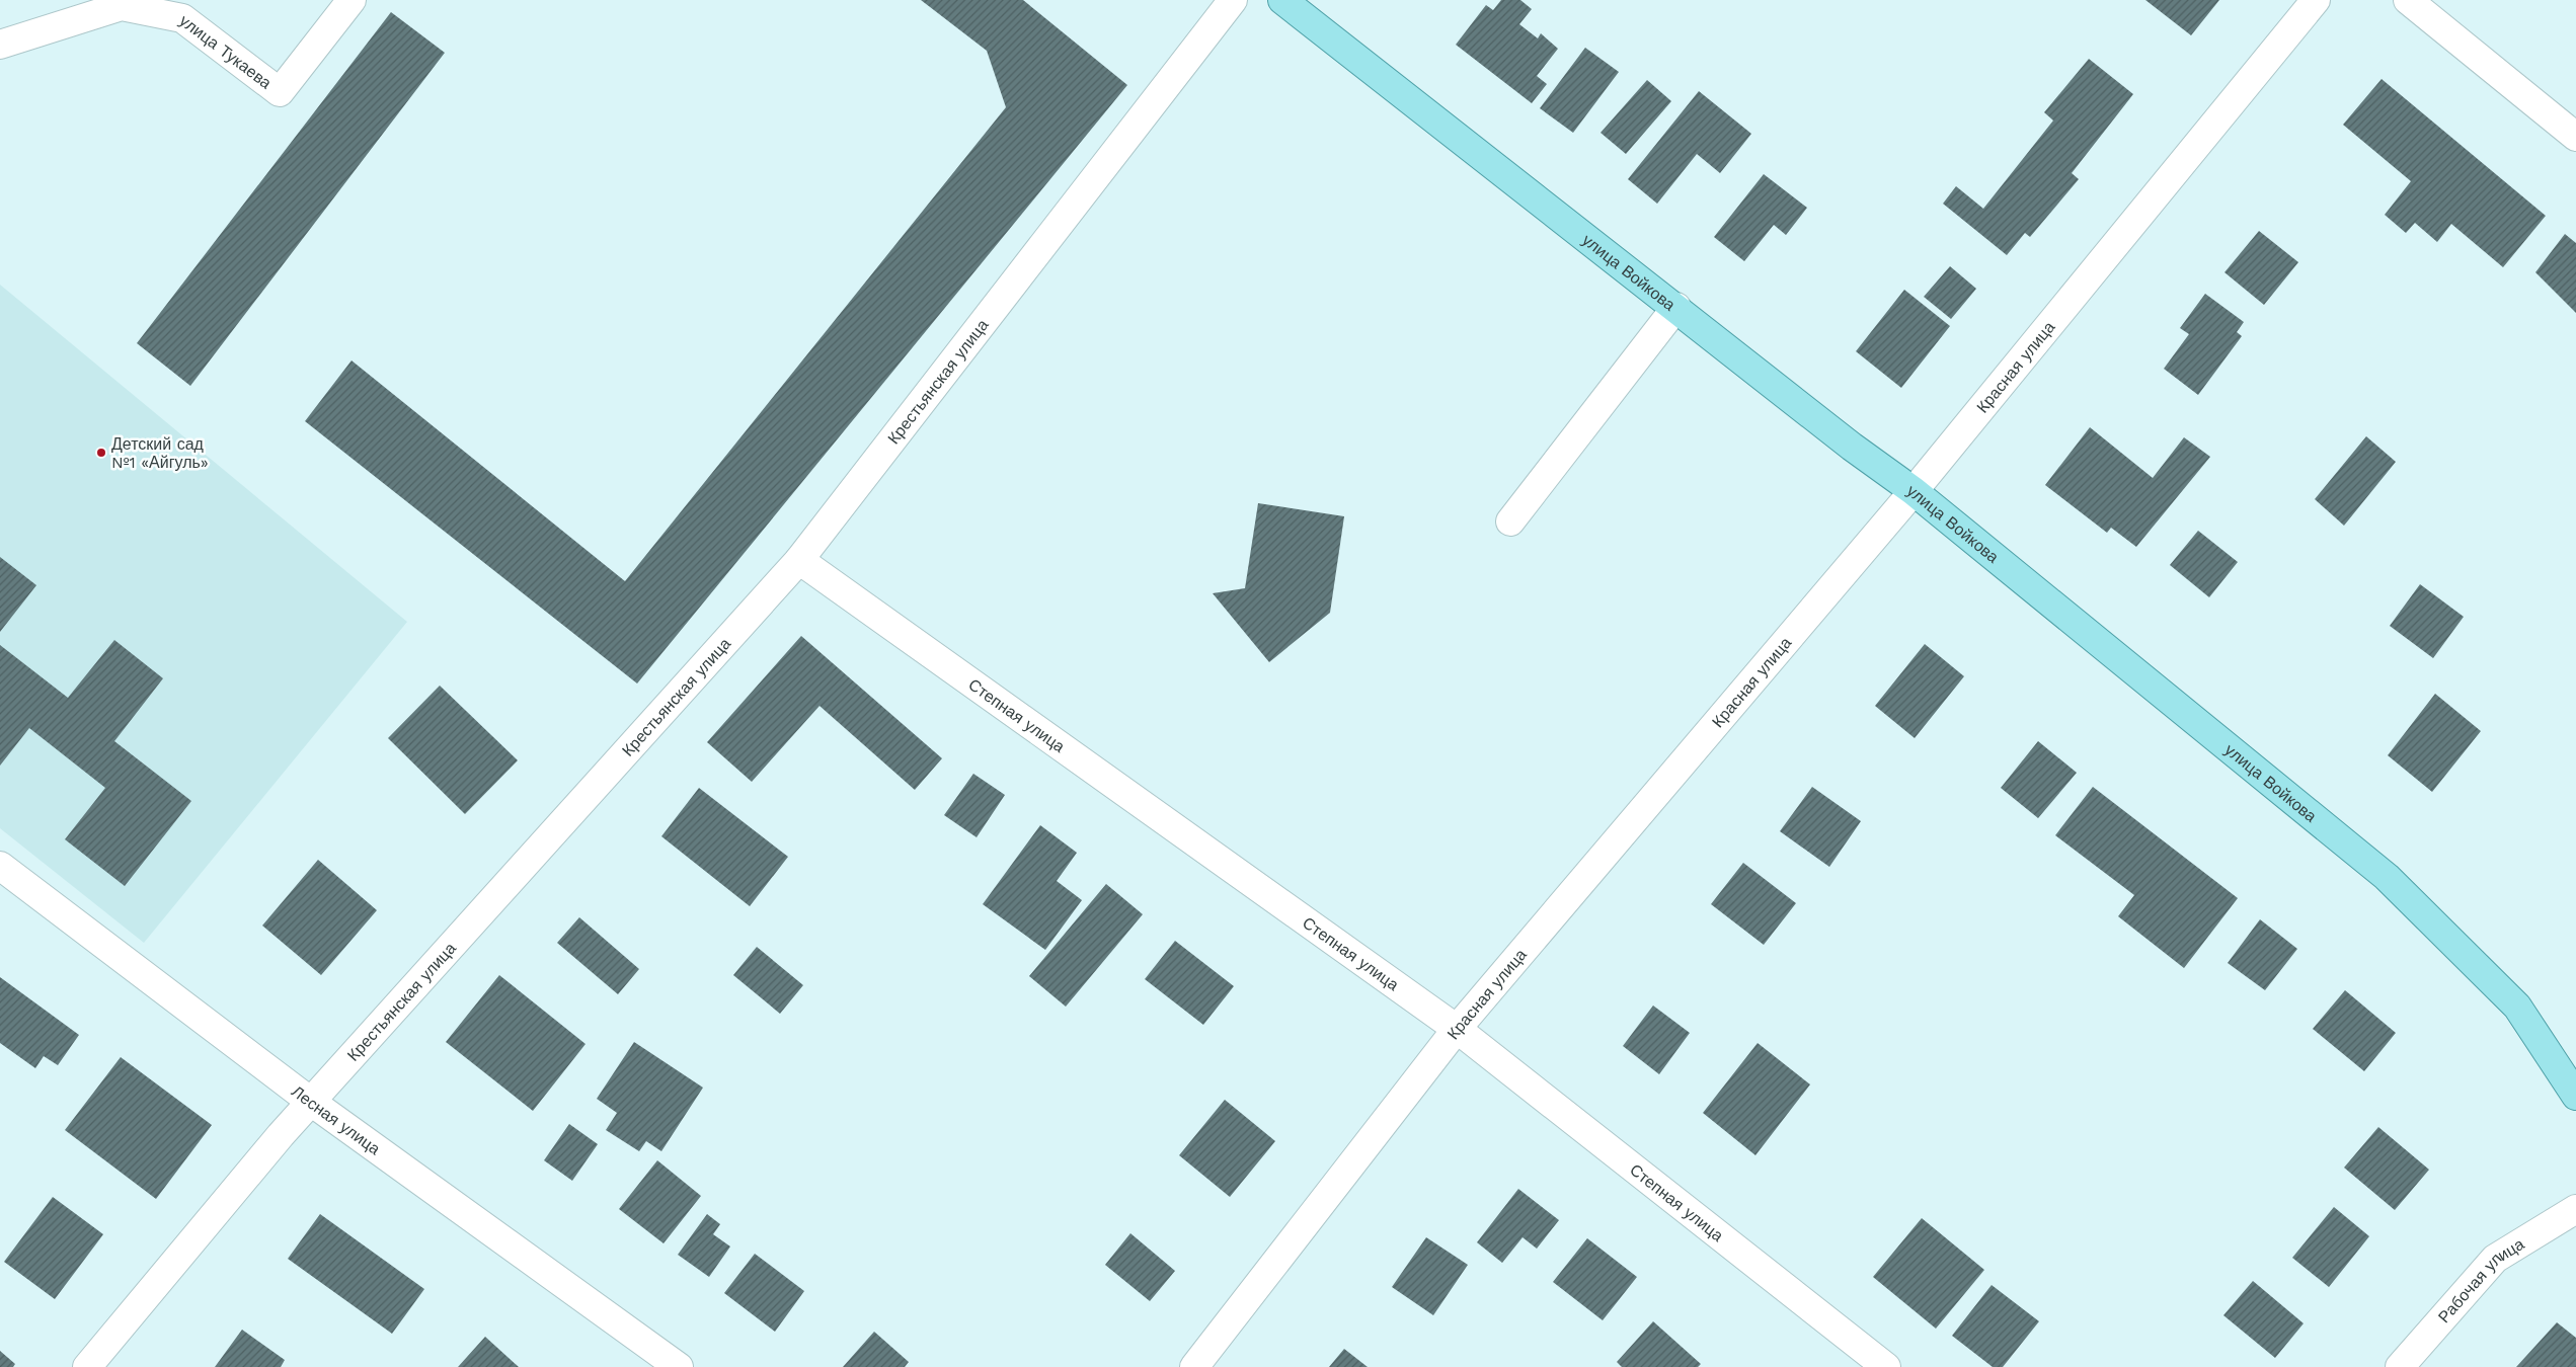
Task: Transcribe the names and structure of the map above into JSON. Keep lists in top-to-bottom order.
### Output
{
  "streets": {
    "main road": ["улица Войкова"],
    "street": [
      "улица Тукаева",
      "Красная улица",
      "Крестьянская улица",
      "Степная улица",
      "Лесная улица",
      "Рабочая улица"
    ]
  },
  "crossings": [
    ["улица Войкова", "Красная улица"],
    ["Красная улица", "Степная улица"],
    ["Крестьянская улица", "Степная улица"],
    ["Крестьянская улица", "Лесная улица"]
  ],
  "places": ["Детский сад №1 «Айгуль»"]
}
